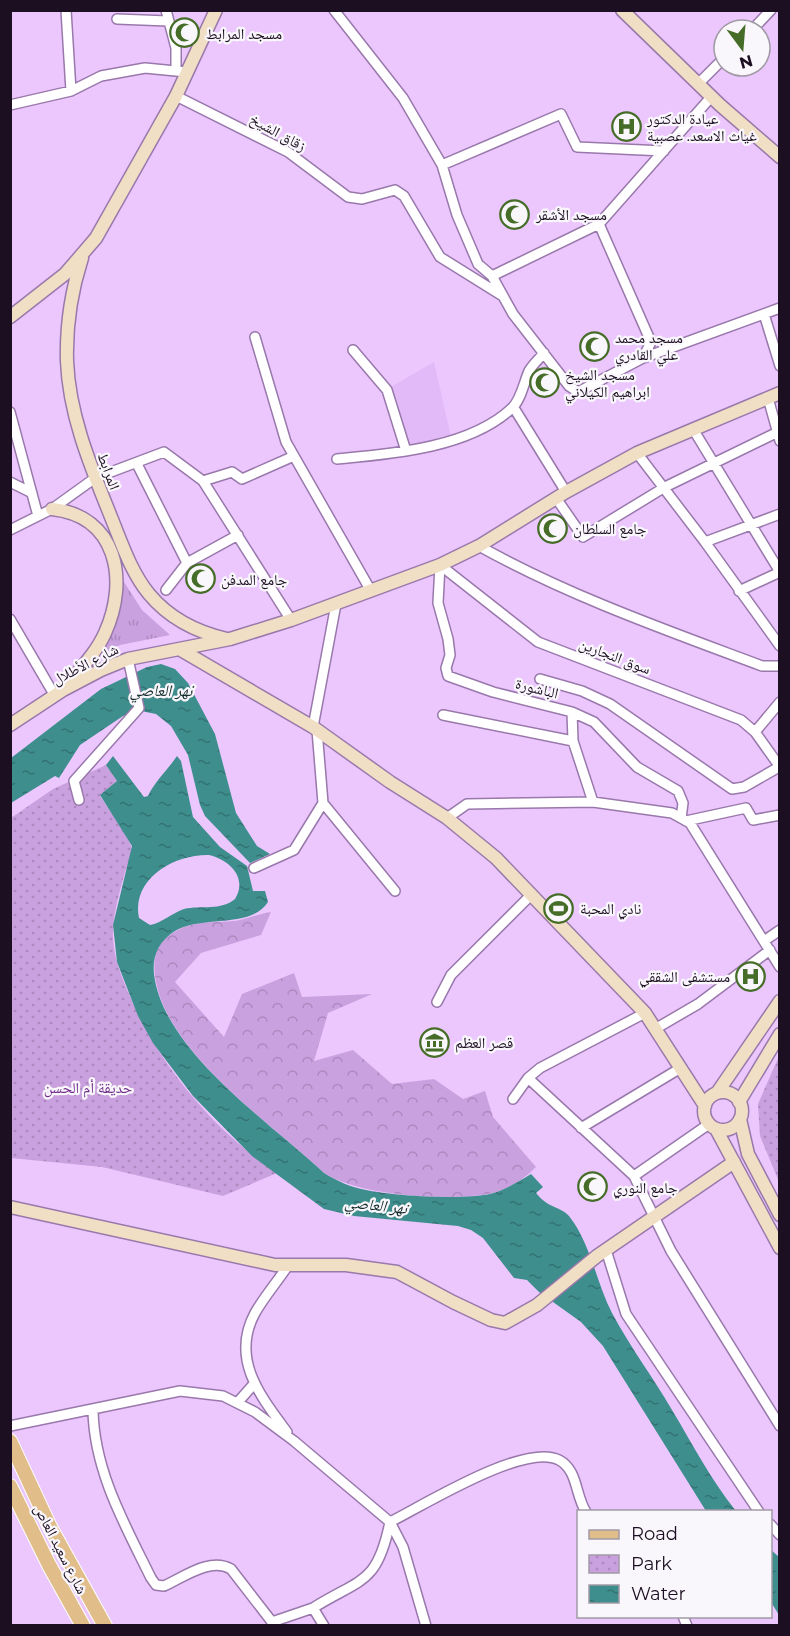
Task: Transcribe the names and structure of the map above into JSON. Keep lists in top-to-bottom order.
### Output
{
  "streets": {
    "main road": ["المرابط", "شارع الأطلال", "شارع سعيد العاص"],
    "street": ["زقاق الشيخ", "سوق النجارين", "الباشورة"]
  },
  "crossings": [
    ["المرابط", "شارع الأطلال"],
    ["سوق النجارين", "شارع الأطلال"],
    ["سوق النجارين", "الباشورة"],
    ["شارع الأطلال", "الباشورة"]
  ],
  "water": ["نهر العاصي"],
  "parks": ["حديقة أم الحسن"],
  "places": {
    "mosque": [
      "مسجد المرابط",
      "مسجد الأشقر",
      "مسجد محمد علي القادري",
      "مسجد الشيخ ابراهيم الكيلاني",
      "جامع السلطان",
      "جامع المدفن",
      "جامع النوري"
    ],
    "hospital": ["عيادة الدكتور غياث الاسعد. عصبية", "مستشفى الشققي"],
    "sports": ["نادي المحبة"],
    "museum": ["قصر العظم"]
  },
  "legend": ["Road", "Park", "Water"],
  "north": "bottom"
}
